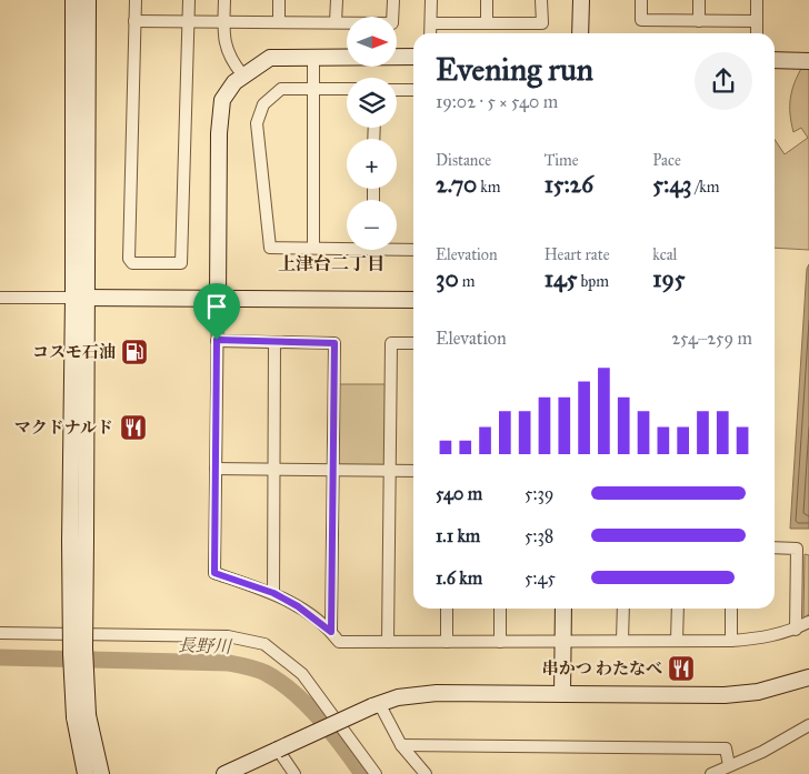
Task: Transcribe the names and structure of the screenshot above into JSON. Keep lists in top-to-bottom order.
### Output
{
  "districts": ["上津台二丁目"],
  "water": ["長野川"],
  "places": {
    "fuel station": ["コスモ石油"],
    "restaurant": ["マクドナルド", "串かつ わたなべ"]
  },
  "north": "right",
  "page": {
    "map_buttons": ["+", "−"],
    "heading": ["Evening run", "19:02 · 5 × 540 m"],
    "stats": [
      ["Distance", "2.70 km"],
      ["Time", "15:26"],
      ["Pace", "5:43 /km"],
      ["Elevation", "30 m"],
      ["Heart rate", "145 bpm"],
      ["kcal", "195"]
    ],
    "chart": ["Elevation", "254–259 m"],
    "list": [
      {
        "name": "540 m",
        "note": "5:39"
      },
      {
        "name": "1.1 km",
        "note": "5:38"
      },
      {
        "name": "1.6 km",
        "note": "5:45"
      }
    ]
  }
}
